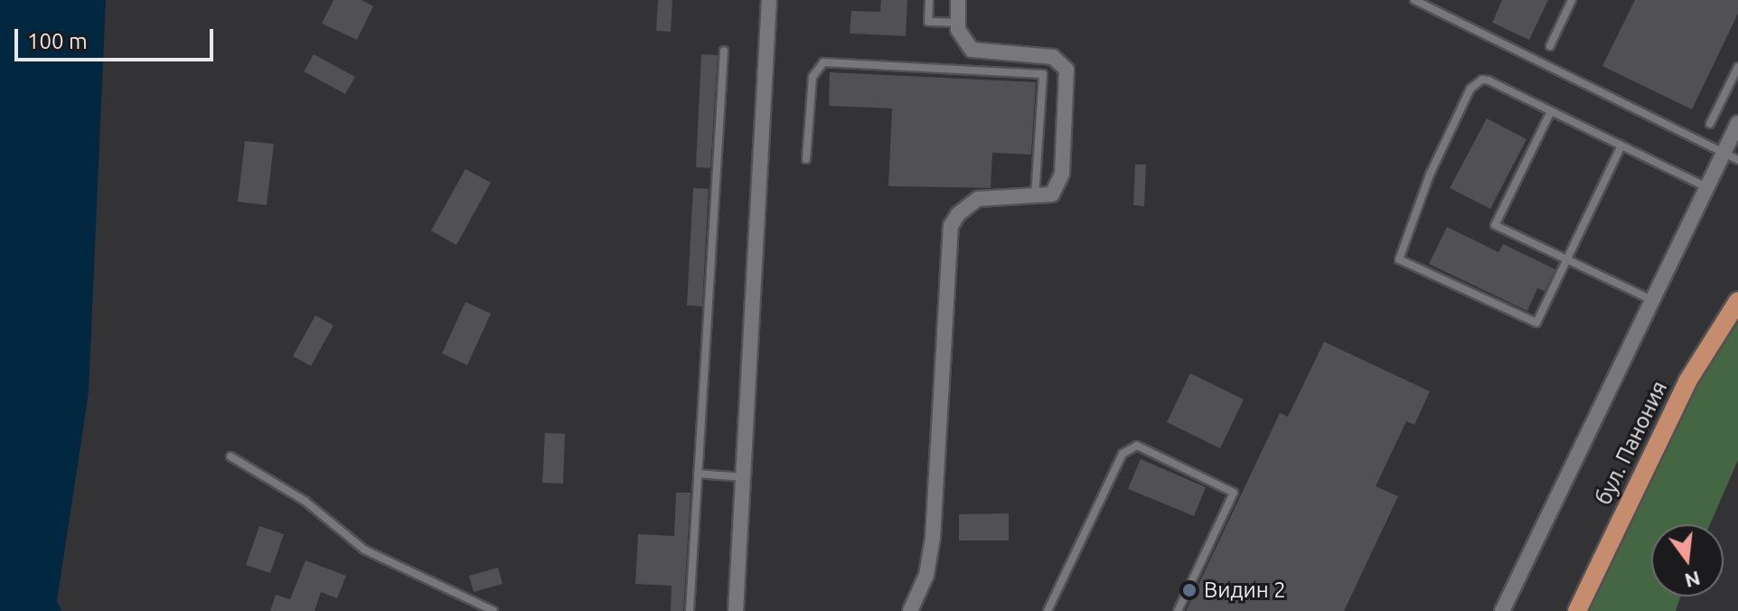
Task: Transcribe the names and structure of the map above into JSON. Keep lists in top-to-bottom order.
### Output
{
  "streets": {
    "main road": ["бул. Панония"]
  },
  "places": ["Видин 2"],
  "scale_bar": "100 m",
  "north": "bottom"
}
